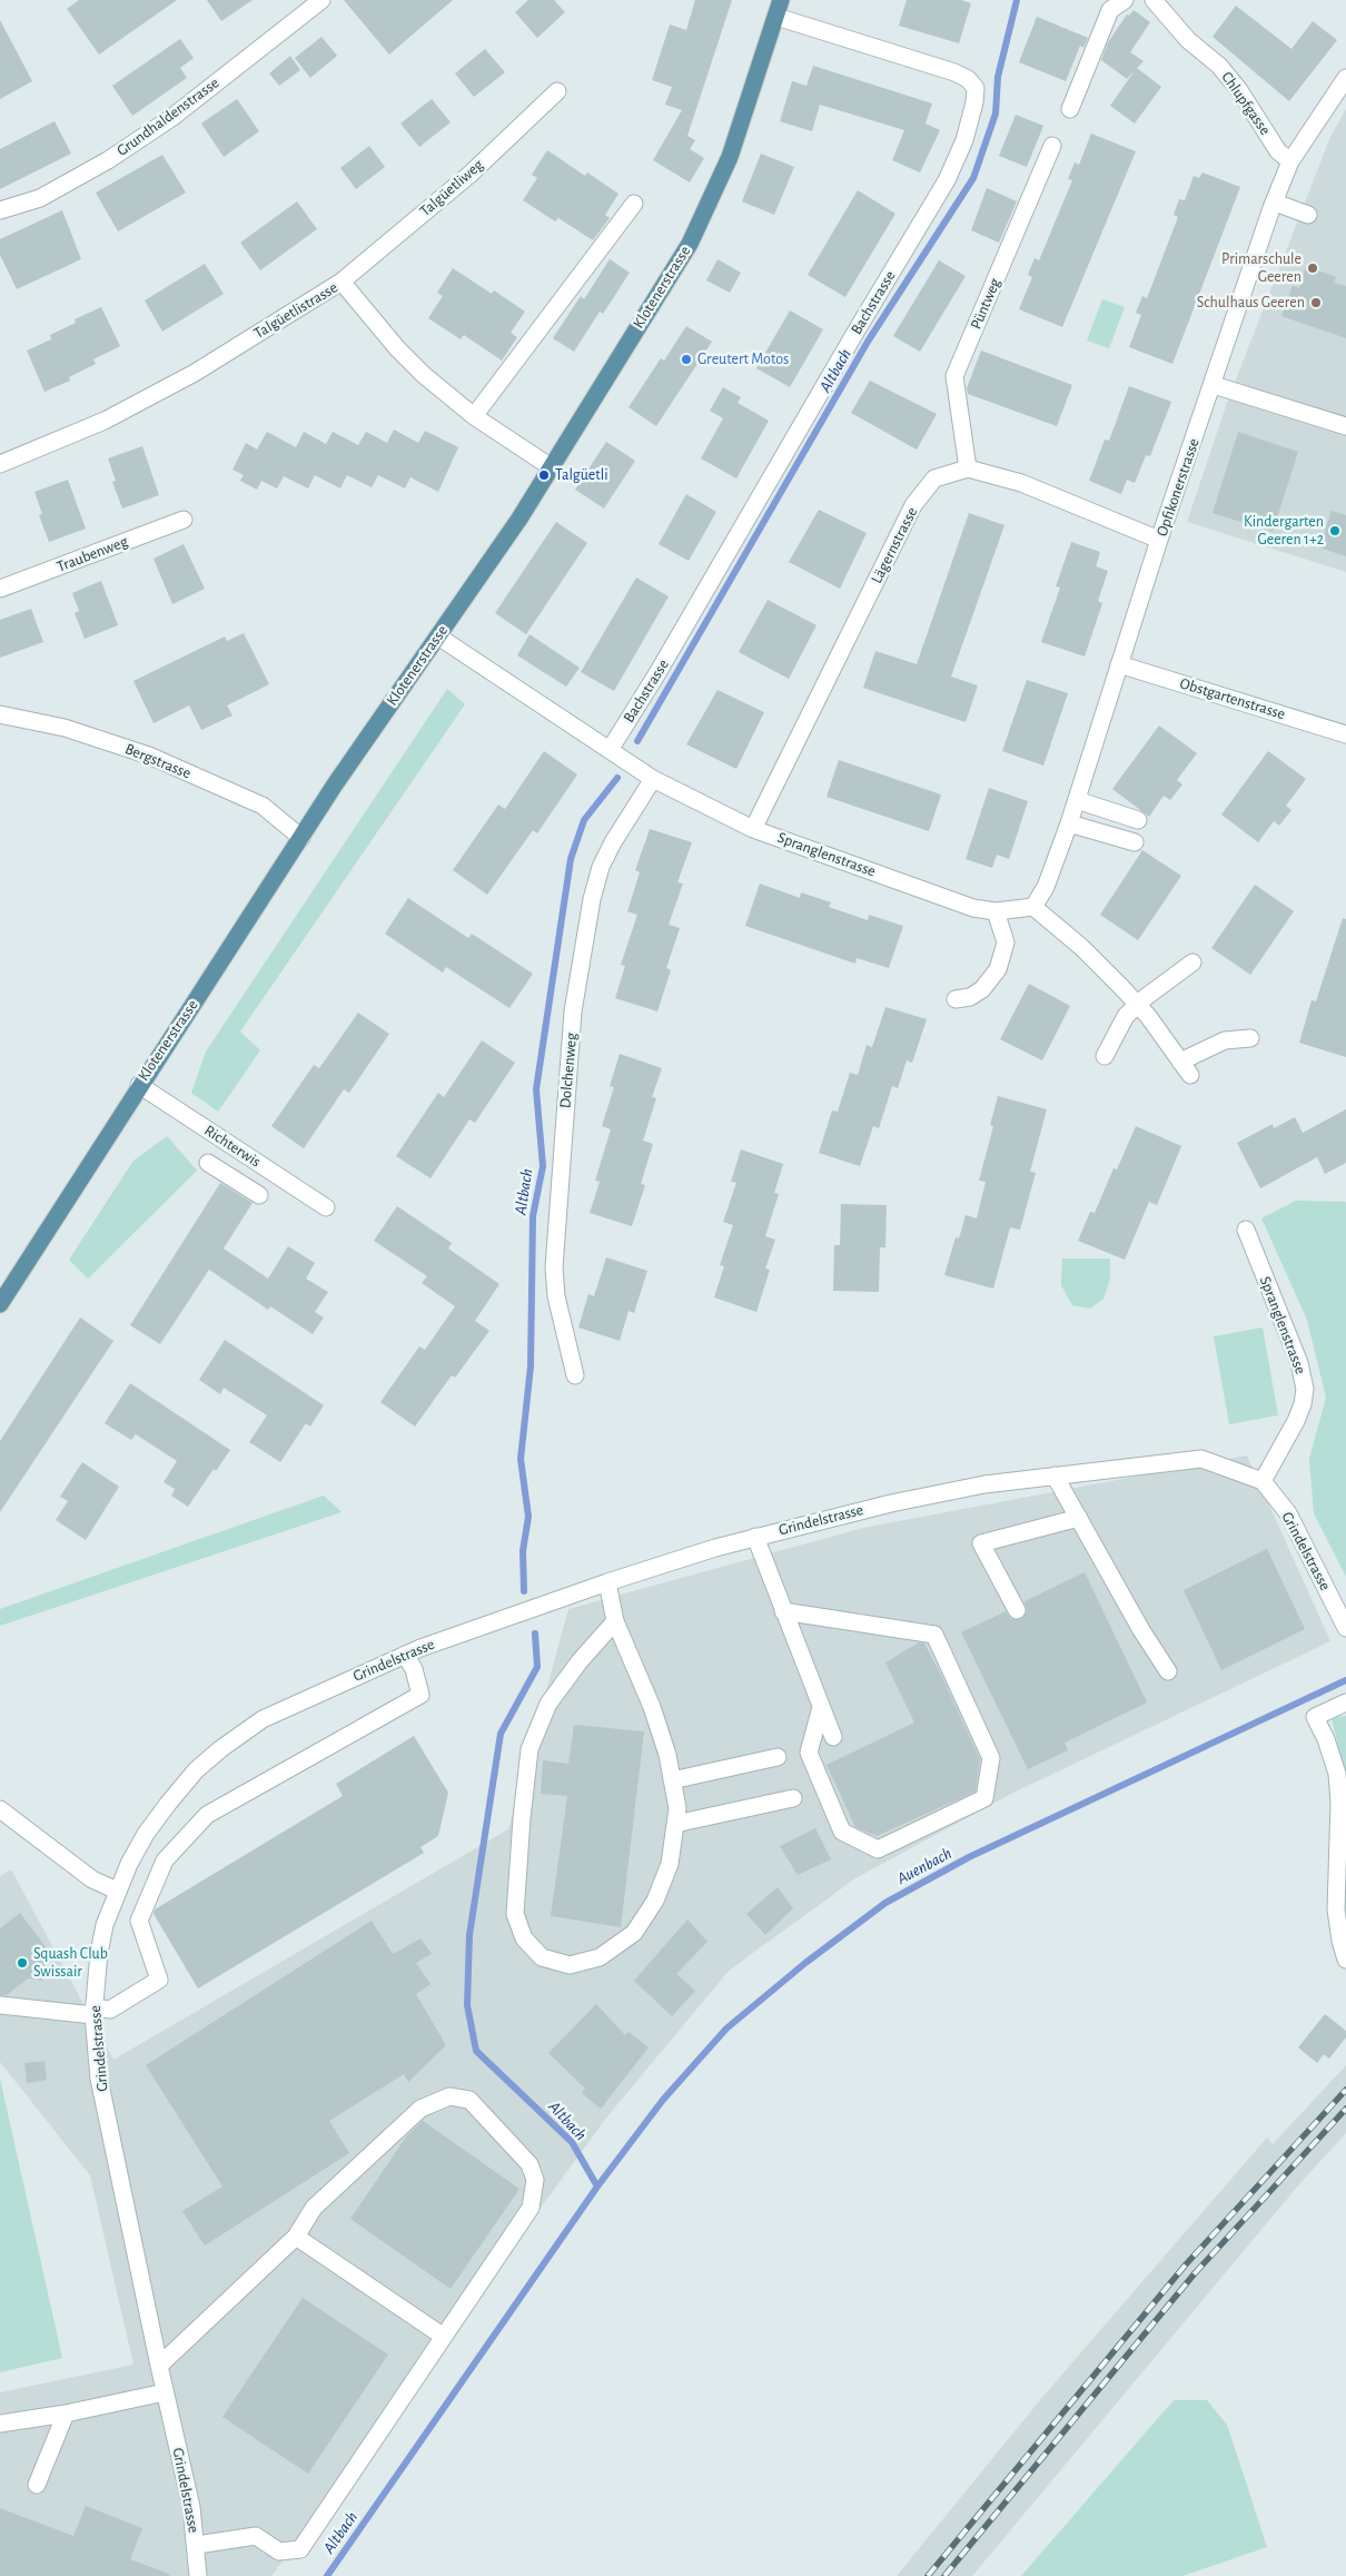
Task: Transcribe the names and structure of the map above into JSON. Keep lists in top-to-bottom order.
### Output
{
  "streets": {
    "main road": ["Klotenerstrasse"],
    "street": [
      "Chlupfgasse",
      "Grundhaldenstrasse",
      "Talgüetliweg",
      "Bachstrasse",
      "Püntweg",
      "Talgüetlistrasse",
      "Opfikonerstrasse",
      "Lägernstrasse",
      "Traubenweg",
      "Obstgartenstrasse",
      "Bergstrasse",
      "Spranglenstrasse",
      "Dolchenweg",
      "Richterwis",
      "Grindelstrasse"
    ]
  },
  "crossings": [
    ["Chlupfgasse", "Opfikonerstrasse"],
    ["Talgüetliweg", "Talgüetlistrasse"],
    ["Klotenerstrasse", "Bachstrasse"],
    ["Klotenerstrasse", "Talgüetlistrasse"],
    ["Klotenerstrasse", "Bergstrasse"],
    ["Klotenerstrasse", "Spranglenstrasse"],
    ["Klotenerstrasse", "Richterwis"],
    ["Bachstrasse", "Spranglenstrasse"],
    ["Püntweg", "Lägernstrasse"],
    ["Opfikonerstrasse", "Obstgartenstrasse"],
    ["Opfikonerstrasse", "Spranglenstrasse"],
    ["Lägernstrasse", "Spranglenstrasse"],
    ["Spranglenstrasse", "Dolchenweg"],
    ["Spranglenstrasse", "Grindelstrasse"]
  ],
  "water": ["Altbach", "Auenbach"],
  "places": [
    "Primarschule Geeren",
    "Schulhaus Geeren",
    "Greutert Motos",
    "Talgüetli",
    "Kindergarten Geeren 1+2",
    "Squash Club Swissair"
  ]
}
